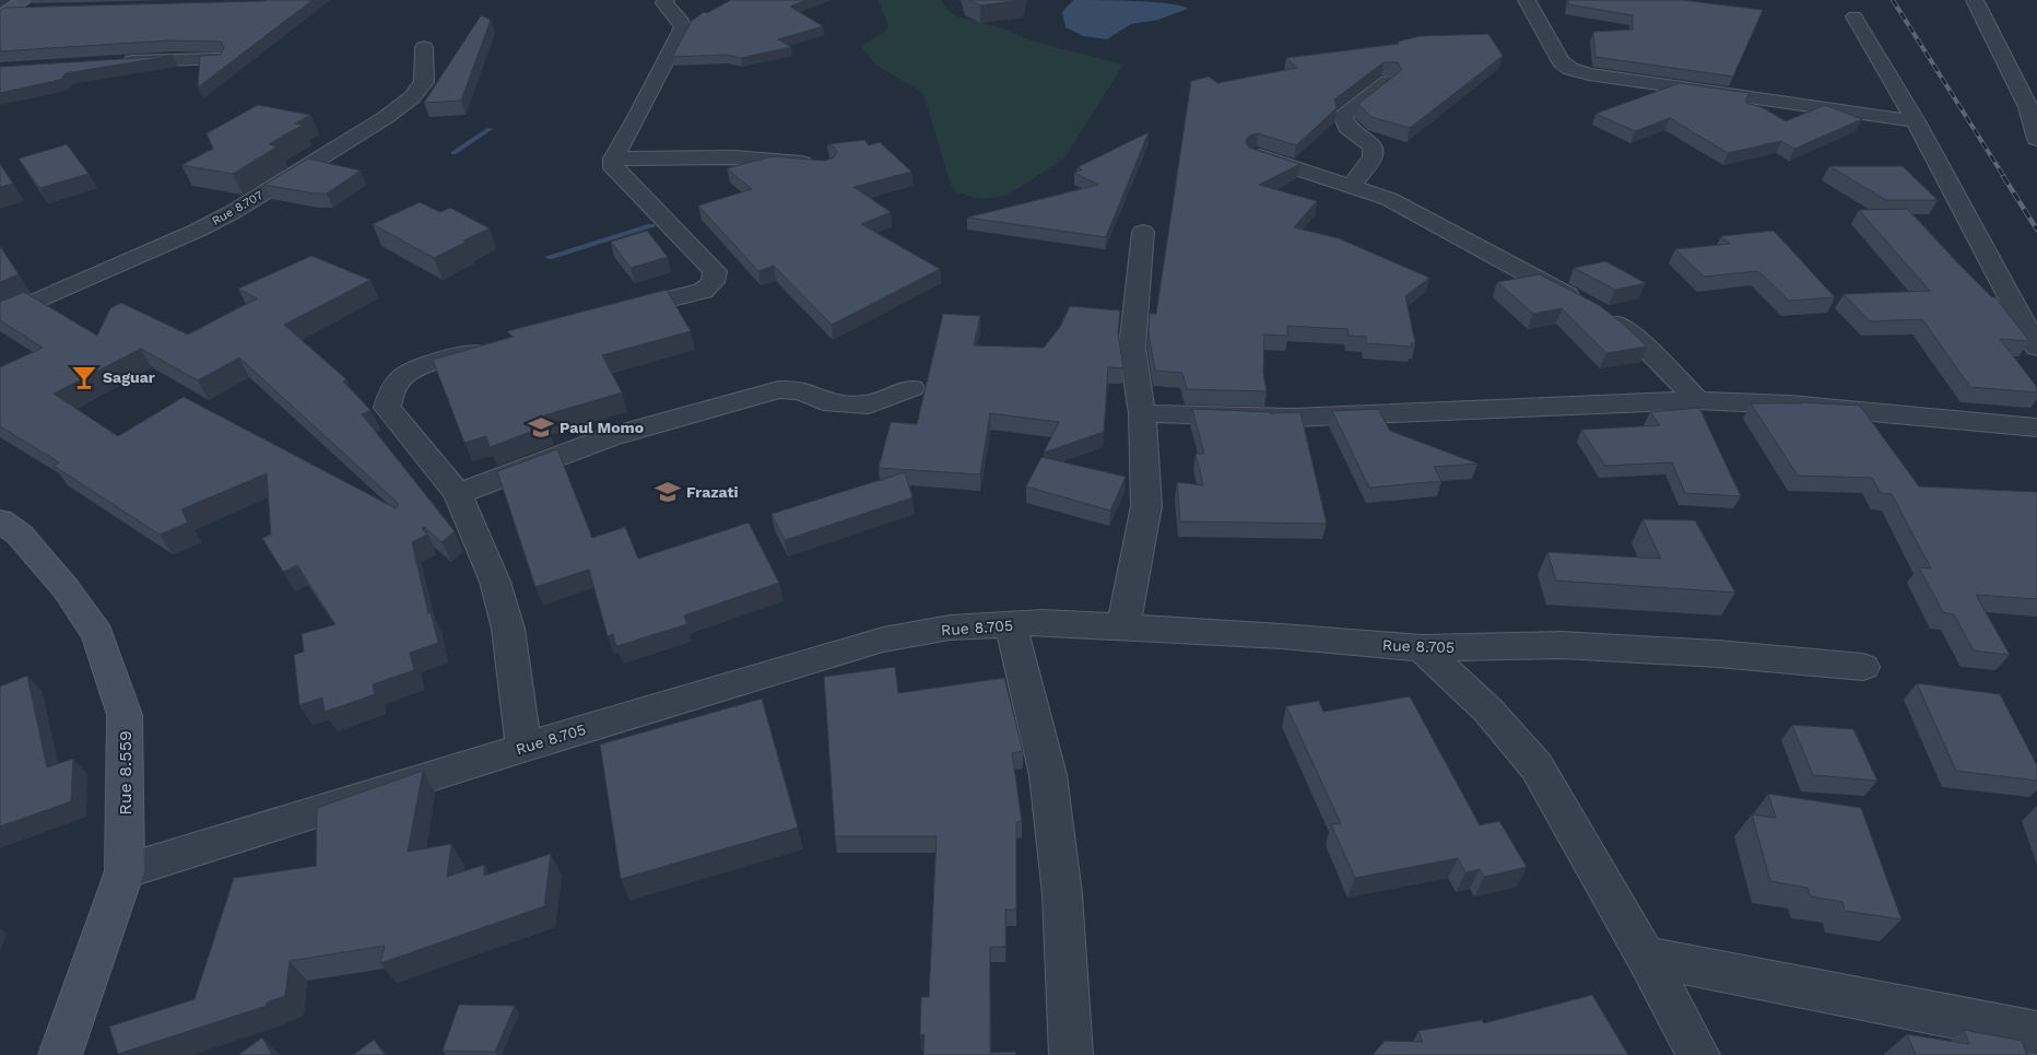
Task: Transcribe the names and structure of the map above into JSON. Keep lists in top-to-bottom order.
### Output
{
  "streets": {
    "main road": ["Rue 8.559"],
    "street": ["Rue 8.707", "Rue 8.705"]
  },
  "crossings": [
    ["Rue 8.705", "Rue 8.559"]
  ],
  "places": {
    "bar": ["Saguar"],
    "school or university": ["Paul Momo", "Frazati"]
  }
}
